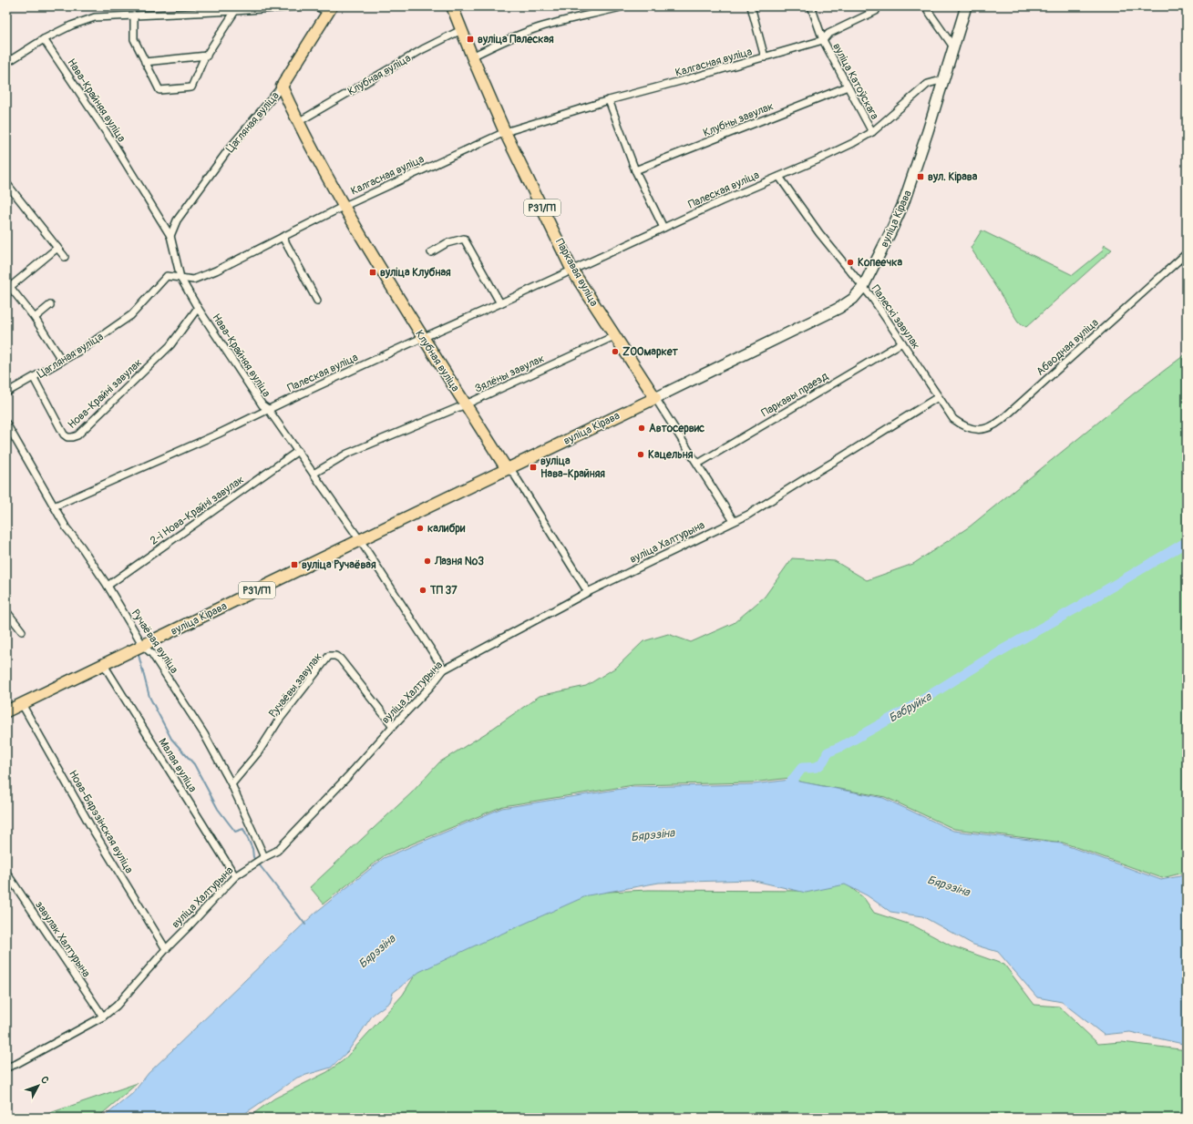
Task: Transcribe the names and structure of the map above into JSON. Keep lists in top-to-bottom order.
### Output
{
  "streets": {
    "main road": [
      "Клубная вуліца",
      "Цагляная вуліца",
      "Р31/П1",
      "вуліца Кірава",
      "Паркавая вуліца"
    ],
    "street": [
      "Калгасная вуліца",
      "вуліца Катоўскага",
      "Нава-Крайняя вуліца",
      "Клубны завулак",
      "Палеская вуліца",
      "Палескі завулак",
      "Абводная вуліца",
      "Зялёны завулак",
      "Нова-Крайні завулак",
      "Паркавы праезд",
      "2-і Нова-Крайні завулак",
      "вуліца Халтурына",
      "Ручаёвая вуліца",
      "Ручаёвы завулак",
      "Малая вуліца",
      "Нова-Бярэзінская вуліца",
      "завулак Халтурына"
    ]
  },
  "crossings": [
    ["Калгасная вуліца", "Клубная вуліца"],
    ["Калгасная вуліца", "вуліца Катоўскага"],
    ["Калгасная вуліца", "Нава-Крайняя вуліца"],
    ["Калгасная вуліца", "Цагляная вуліца"],
    ["Калгасная вуліца", "Паркавая вуліца"],
    ["Клубная вуліца", "Цагляная вуліца"],
    ["Клубная вуліца", "Палеская вуліца"],
    ["Клубная вуліца", "вуліца Кірава"],
    ["Клубная вуліца", "Паркавая вуліца"],
    ["Клубная вуліца", "Зялёны завулак"],
    ["Клубная вуліца", "вуліца Халтурына"],
    ["вуліца Катоўскага", "Клубны завулак"],
    ["вуліца Катоўскага", "Палеская вуліца"],
    ["Нава-Крайняя вуліца", "Цагляная вуліца"],
    ["Нава-Крайняя вуліца", "Палеская вуліца"],
    ["Нава-Крайняя вуліца", "вуліца Кірава"],
    ["Нава-Крайняя вуліца", "Зялёны завулак"],
    ["Нава-Крайняя вуліца", "Нова-Крайні завулак"],
    ["Нава-Крайняя вуліца", "2-і Нова-Крайні завулак"],
    ["Нава-Крайняя вуліца", "вуліца Халтурына"],
    ["Цагляная вуліца", "Нова-Крайні завулак"],
    ["Палеская вуліца", "вуліца Кірава"],
    ["Палеская вуліца", "Паркавая вуліца"],
    ["Палеская вуліца", "Палескі завулак"],
    ["Палеская вуліца", "Ручаёвая вуліца"],
    ["вуліца Кірава", "Паркавая вуліца"],
    ["вуліца Кірава", "Палескі завулак"],
    ["вуліца Кірава", "Ручаёвая вуліца"],
    ["вуліца Кірава", "Малая вуліца"],
    ["вуліца Кірава", "Нова-Бярэзінская вуліца"],
    ["Паркавая вуліца", "Зялёны завулак"],
    ["Паркавая вуліца", "Паркавы праезд"],
    ["Паркавая вуліца", "вуліца Халтурына"],
    ["Палескі завулак", "Абводная вуліца"],
    ["Палескі завулак", "Паркавы праезд"],
    ["Палескі завулак", "вуліца Халтурына"],
    ["2-і Нова-Крайні завулак", "Ручаёвая вуліца"],
    ["вуліца Халтурына", "Ручаёвая вуліца"],
    ["вуліца Халтурына", "Ручаёвы завулак"],
    ["вуліца Халтурына", "Малая вуліца"],
    ["вуліца Халтурына", "Нова-Бярэзінская вуліца"],
    ["вуліца Халтурына", "завулак Халтурына"],
    ["Ручаёвая вуліца", "Ручаёвы завулак"]
  ],
  "water": ["Бабруйка", "Бярэзіна"],
  "places": {
    "transit": [
      "вуліца Палеская",
      "вул. Кірава",
      "вуліца Клубная",
      "вуліца Нава-Крайняя",
      "вуліца Ручаёвая"
    ],
    "other": [
      "Копеечка",
      "ZOOмаркет",
      "Автосервис",
      "Кацельня",
      "калибри",
      "Лазня №3",
      "ТП 37"
    ]
  },
  "north": "top right"
}
